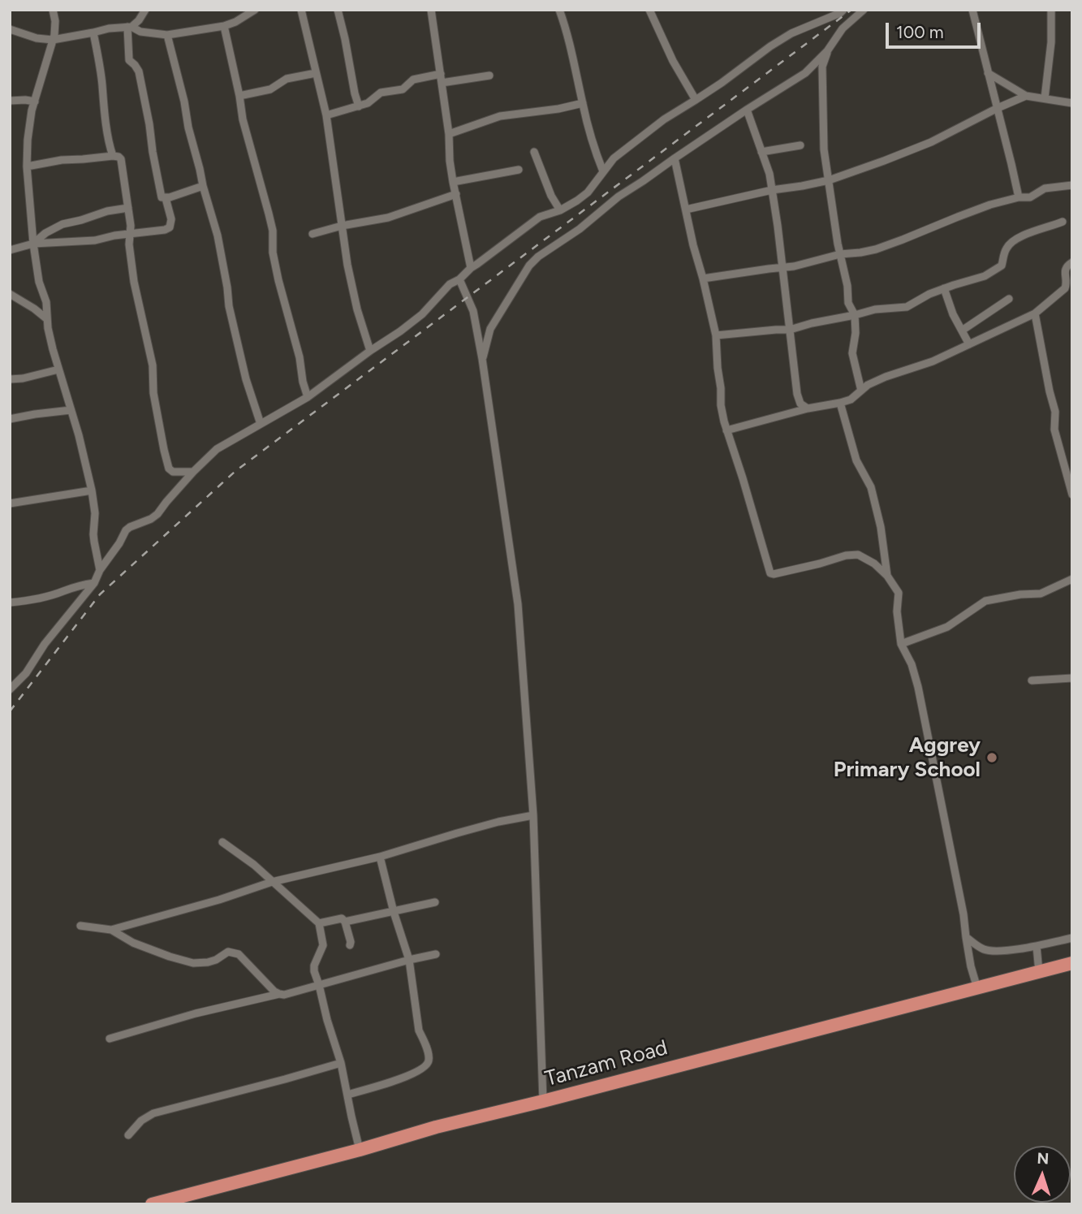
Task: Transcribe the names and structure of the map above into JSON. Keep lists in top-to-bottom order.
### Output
{
  "streets": {
    "highway": ["Tanzam Road"]
  },
  "places": ["Aggrey Primary School"],
  "scale_bar": "100 m",
  "north": "top"
}
